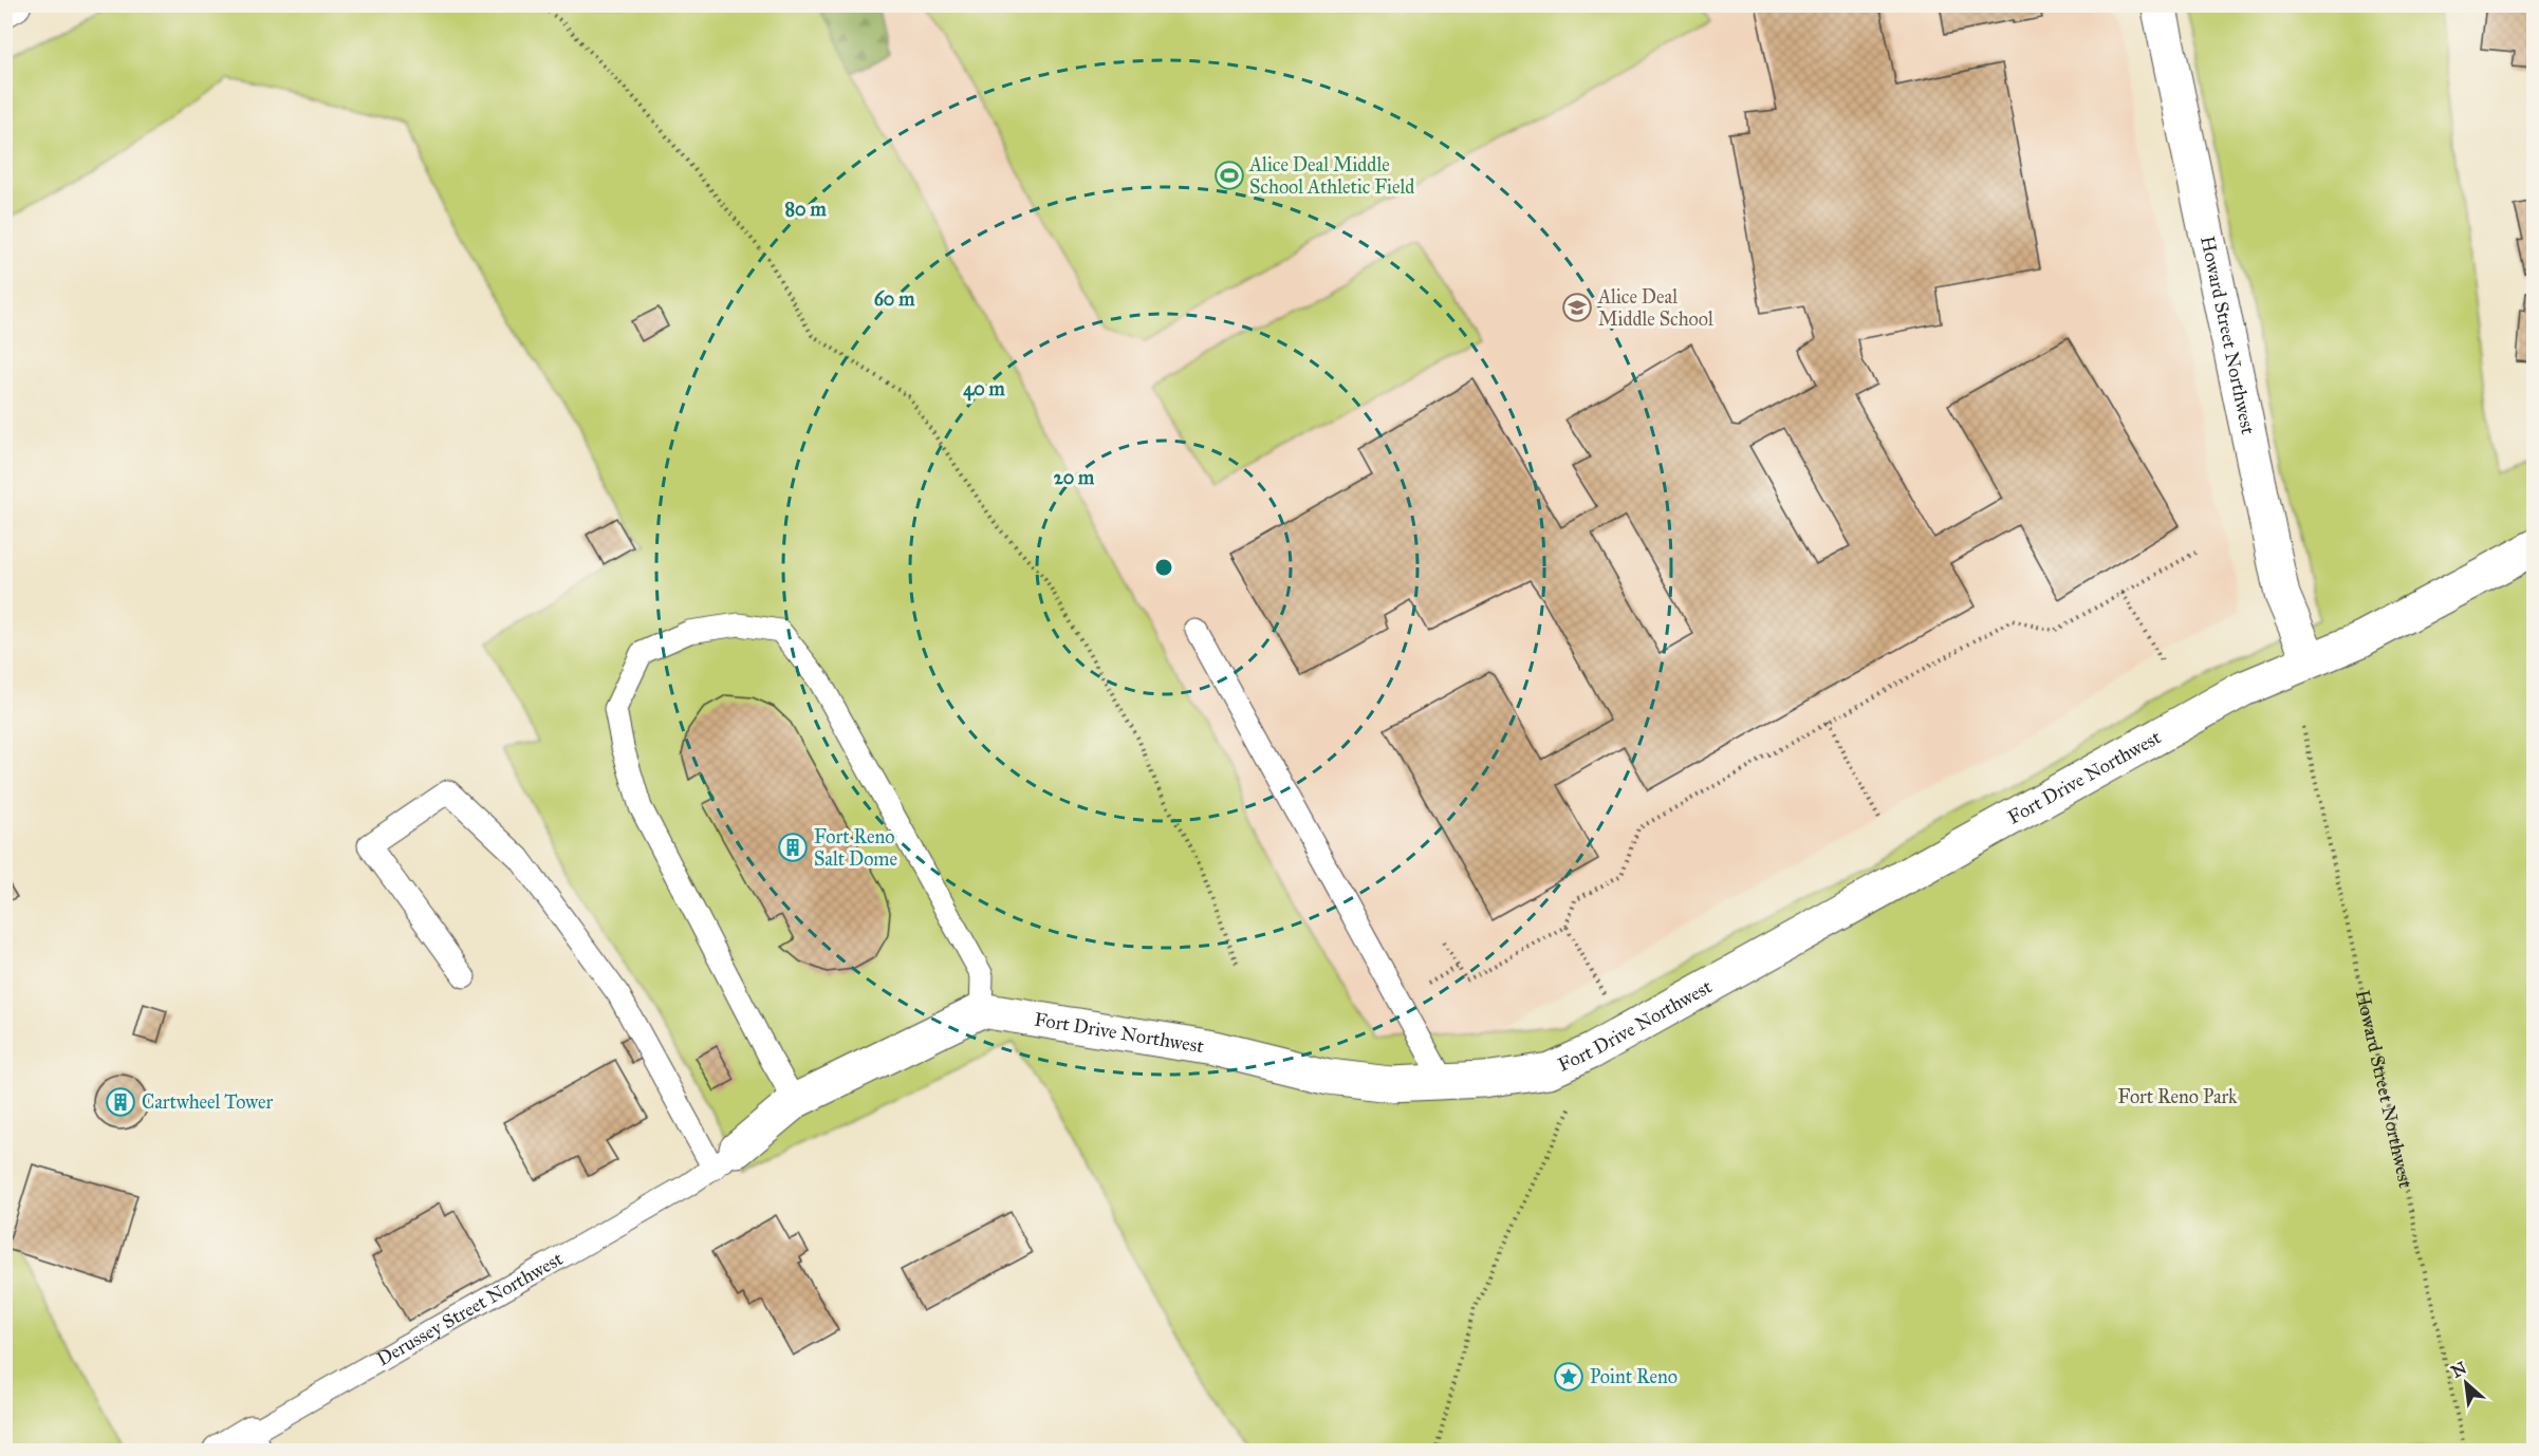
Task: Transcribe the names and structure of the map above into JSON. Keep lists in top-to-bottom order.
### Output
{
  "streets": {
    "street": ["Howard Street Northwest", "Fort Drive Northwest"],
    "lane": ["Derussey Street Northwest"]
  },
  "crossings": [
    ["Howard Street Northwest", "Fort Drive Northwest"]
  ],
  "parks": ["Fort Reno Park"],
  "places": {
    "sports": ["Alice Deal Middle School Athletic Field"],
    "school or university": ["Alice Deal Middle School"],
    "building": ["Fort Reno Salt Dome", "Cartwheel Tower"],
    "place": ["Point Reno"]
  },
  "north": "top left",
  "rings": [
    "80 m",
    "60 m",
    "40 m",
    "20 m"
  ]
}
